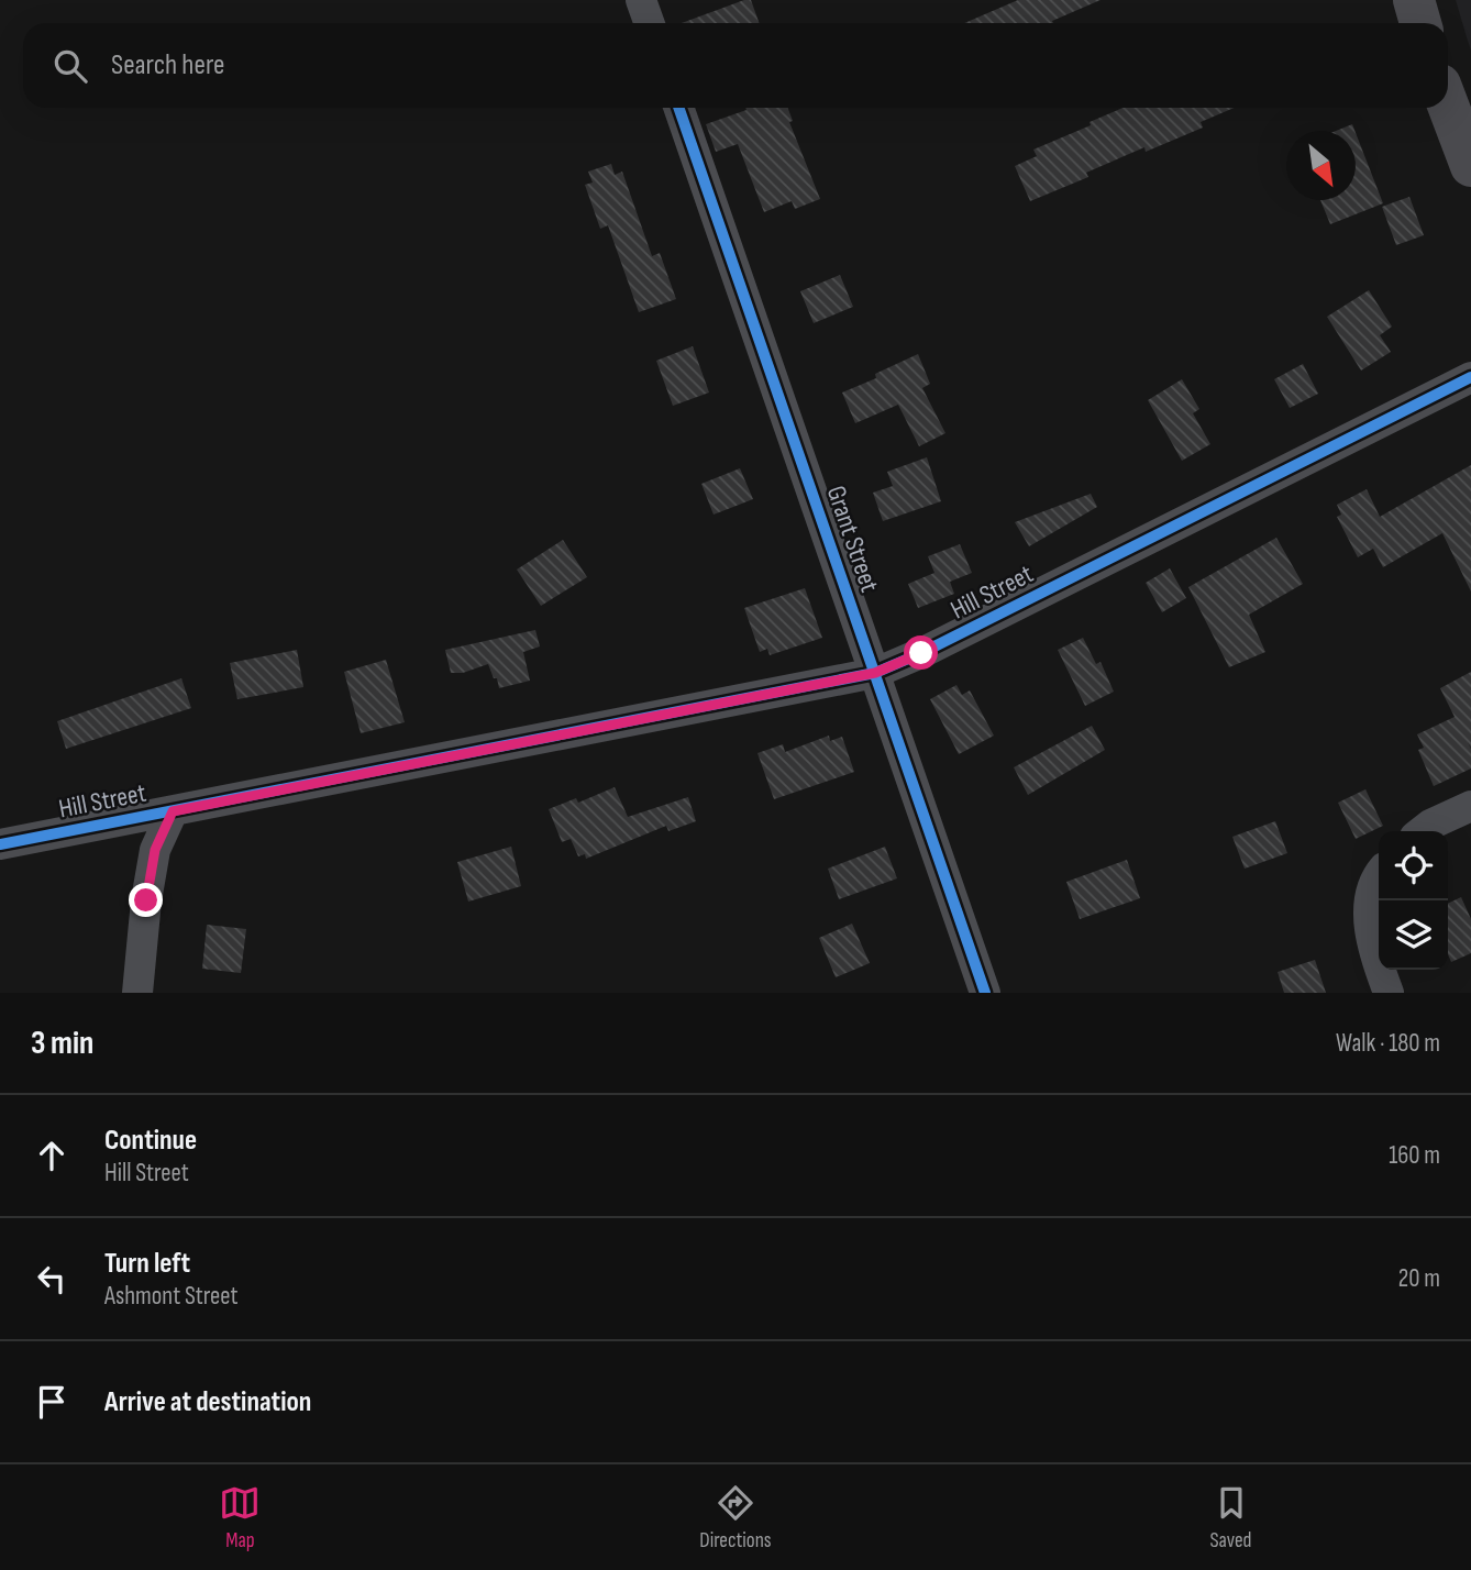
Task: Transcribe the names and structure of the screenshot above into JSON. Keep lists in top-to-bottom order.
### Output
{
  "streets": {
    "street": ["Grant Street", "Hill Street"]
  },
  "crossings": [
    ["Grant Street", "Hill Street"]
  ],
  "north": "bottom right",
  "page": {
    "search": "Search here",
    "heading": ["3 min", "Walk · 180 m"],
    "list": [
      ["Continue", "Hill Street", "160 m"],
      ["Turn left", "Ashmont Street", "20 m"],
      "Arrive at destination"
    ],
    "nav": ["Map", "Directions", "Saved"]
  }
}
